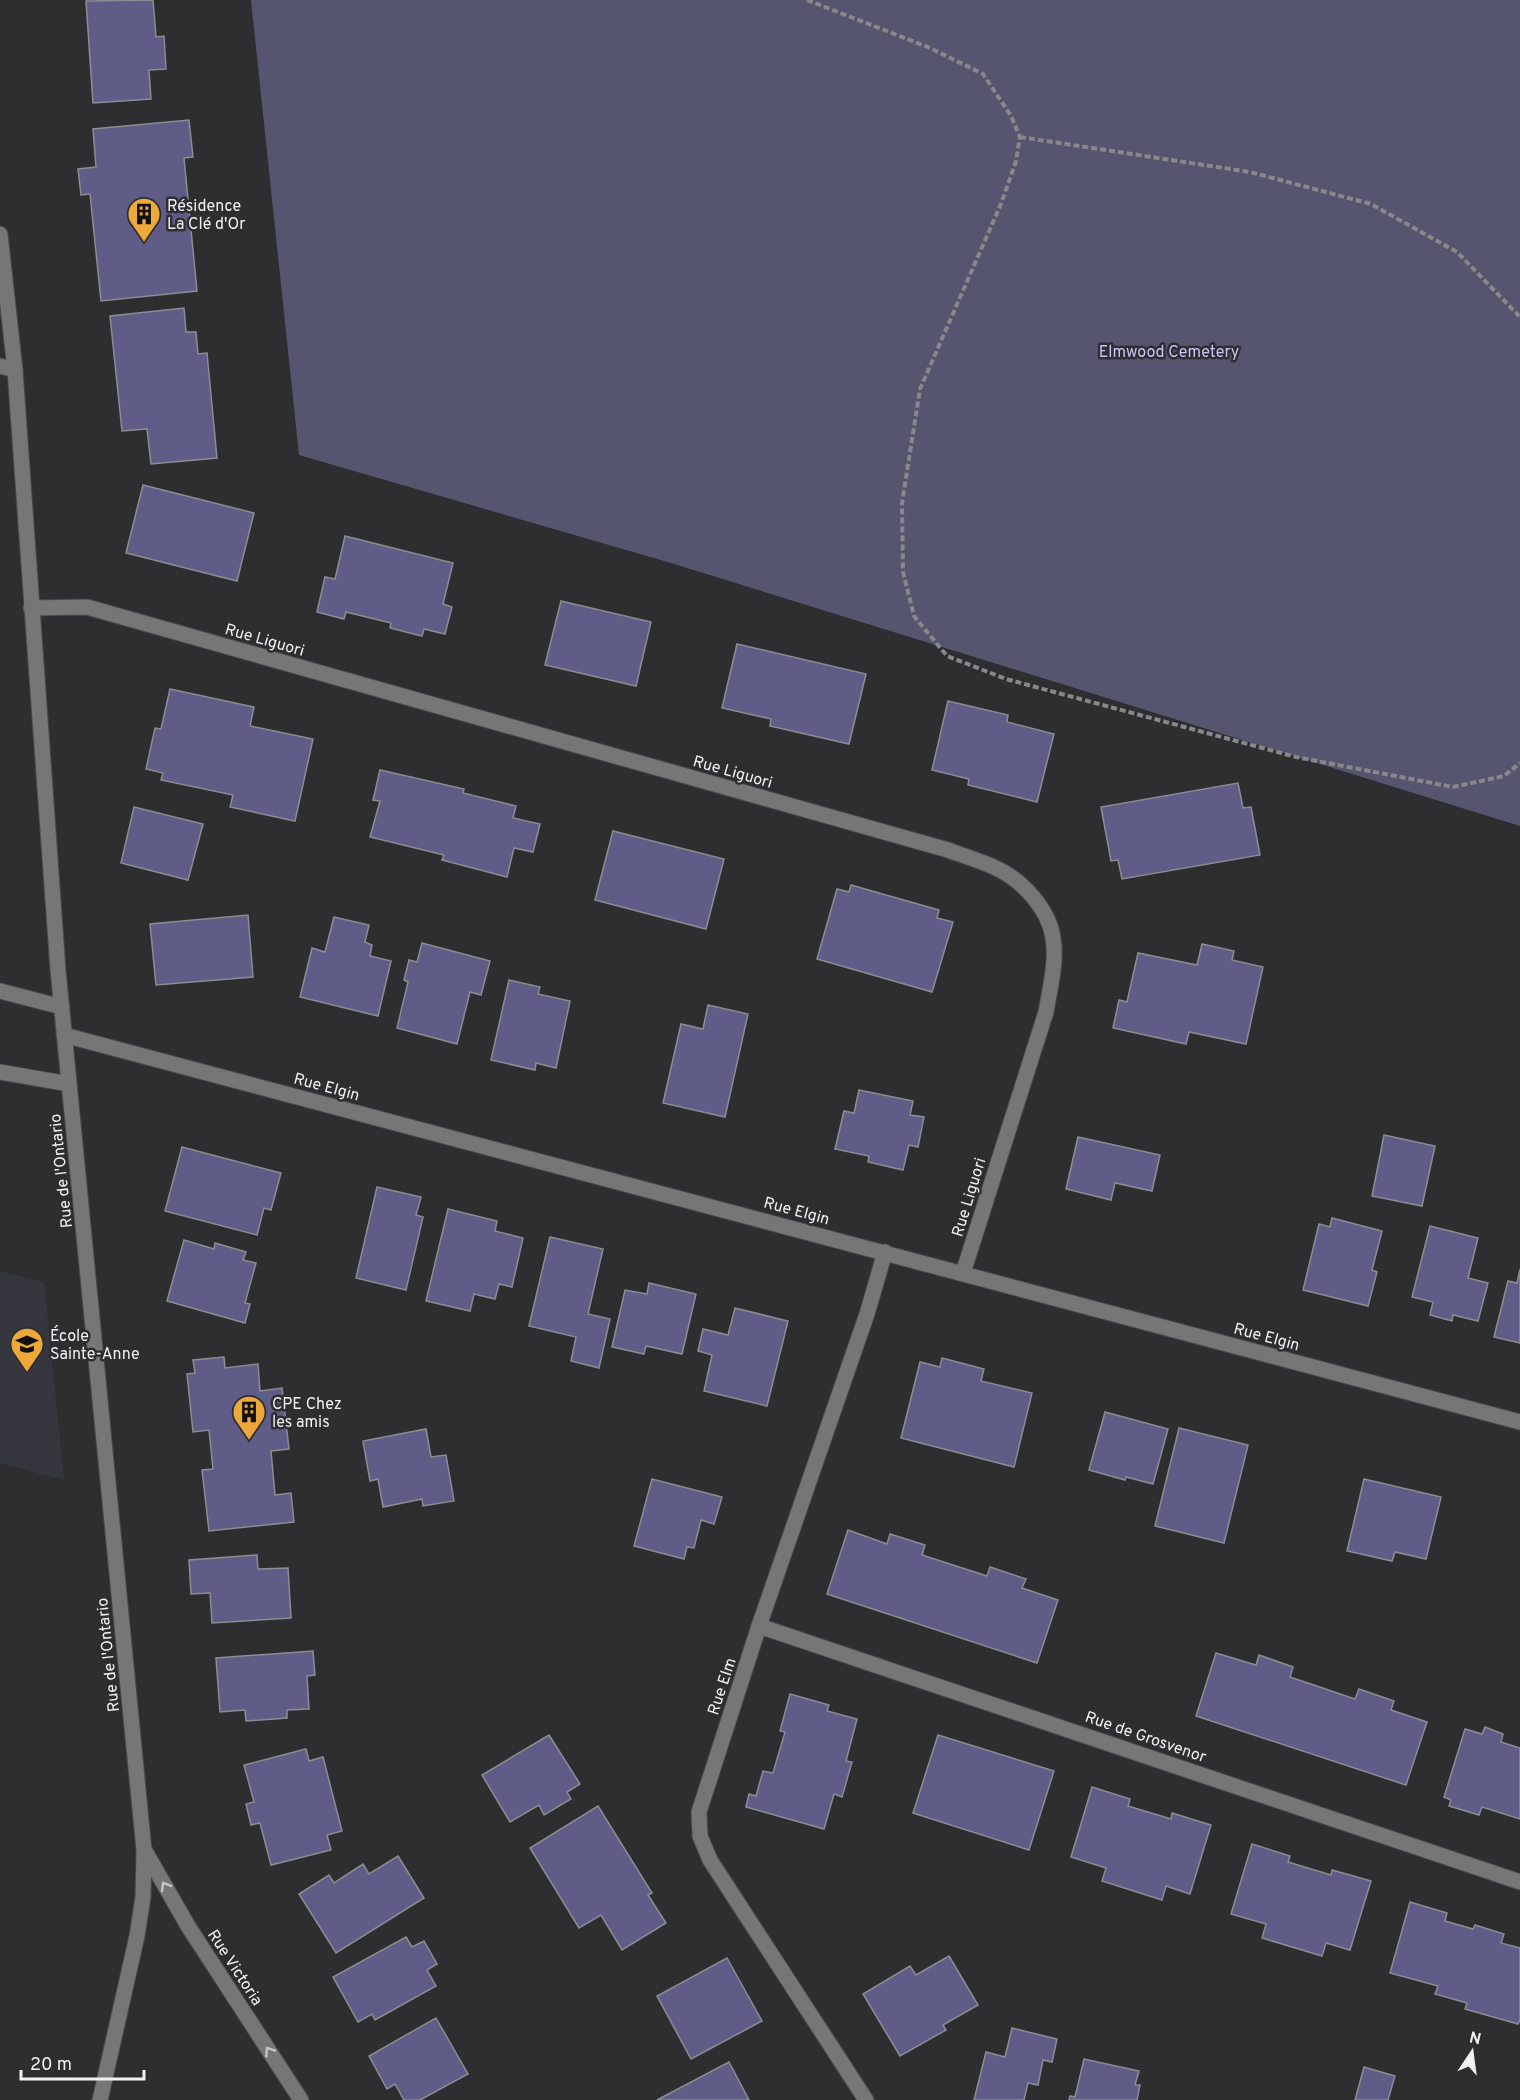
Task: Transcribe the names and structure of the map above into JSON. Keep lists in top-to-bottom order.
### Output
{
  "streets": {
    "street": [
      "Rue Liguori",
      "Rue Elgin",
      "Rue de l'Ontario",
      "Rue Elm",
      "Rue de Grosvenor",
      "Rue Victoria"
    ]
  },
  "crossings": [
    ["Rue Liguori", "Rue Elgin"],
    ["Rue Liguori", "Rue de l'Ontario"],
    ["Rue Elgin", "Rue de l'Ontario"],
    ["Rue Elgin", "Rue Elm"],
    ["Rue de l'Ontario", "Rue Victoria"],
    ["Rue Elm", "Rue de Grosvenor"]
  ],
  "one_way": ["Rue Victoria"],
  "parks": ["Elmwood Cemetery"],
  "places": {
    "building": ["Résidence La Clé d'Or", "CPE Chez les amis"],
    "school or university": ["École Sainte-Anne"]
  },
  "scale_bar": "20 m",
  "north": "top"
}
